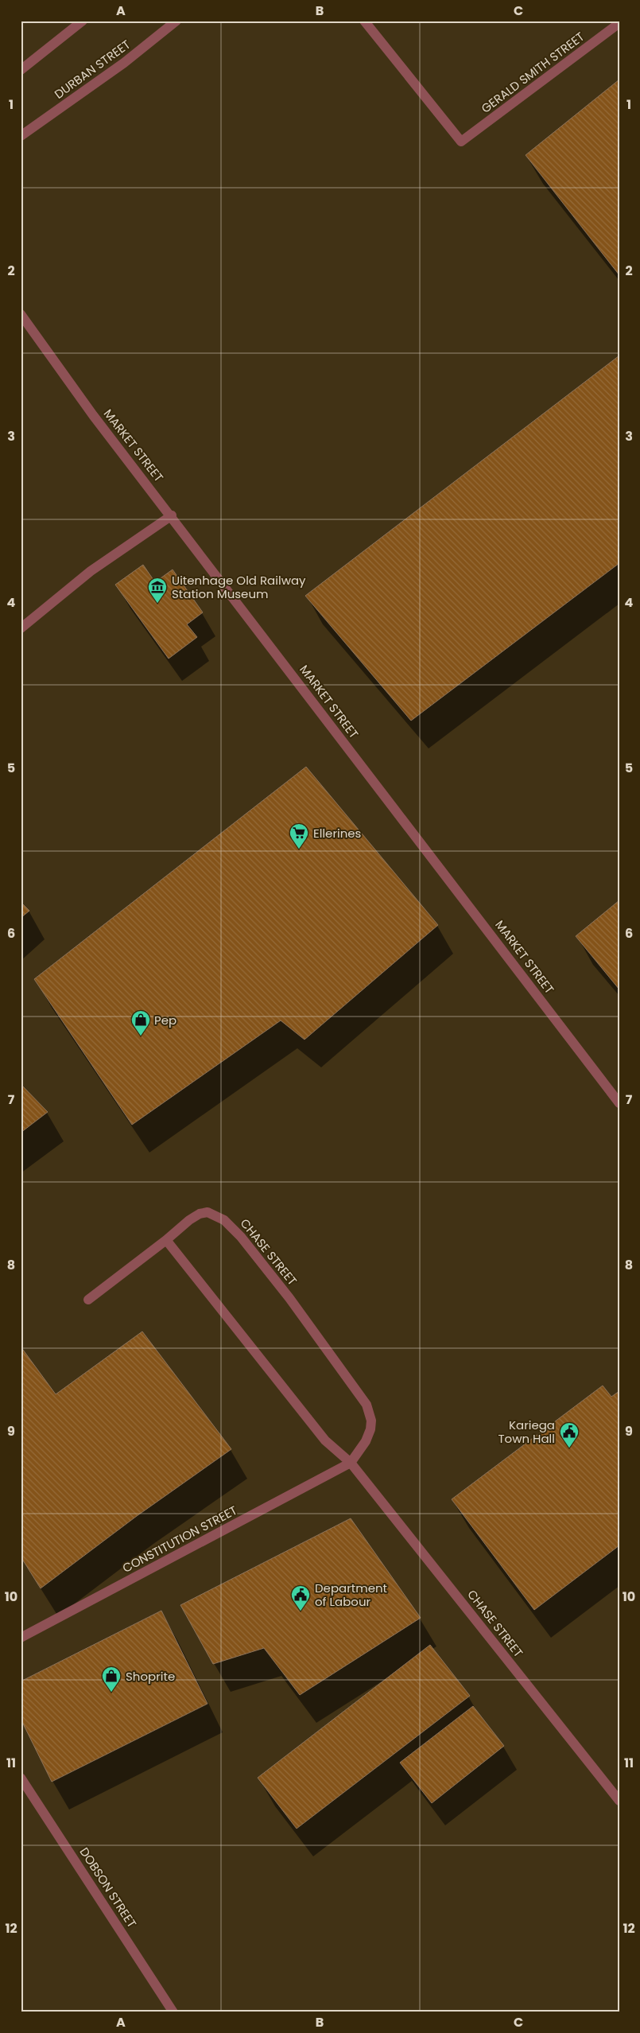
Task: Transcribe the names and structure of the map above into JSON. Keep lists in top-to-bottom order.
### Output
{
  "streets": {
    "street": [
      "DURBAN STREET",
      "GERALD SMITH STREET",
      "MARKET STREET",
      "CHASE STREET",
      "CONSTITUTION STREET",
      "DOBSON STREET"
    ]
  },
  "crossings": [
    ["CHASE STREET", "CONSTITUTION STREET"]
  ],
  "places": {
    "museum": ["Uitenhage Old Railway Station Museum"],
    "supermarket": ["Ellerines"],
    "shop": ["Pep", "Shoprite"],
    "public building": ["Kariega Town Hall", "Department of Labour"]
  },
  "grid": {
    "columns": ["A", "B", "C"],
    "rows": [
      "1",
      "2",
      "3",
      "4",
      "5",
      "6",
      "7",
      "8",
      "9",
      "10",
      "11",
      "12"
    ]
  }
}
